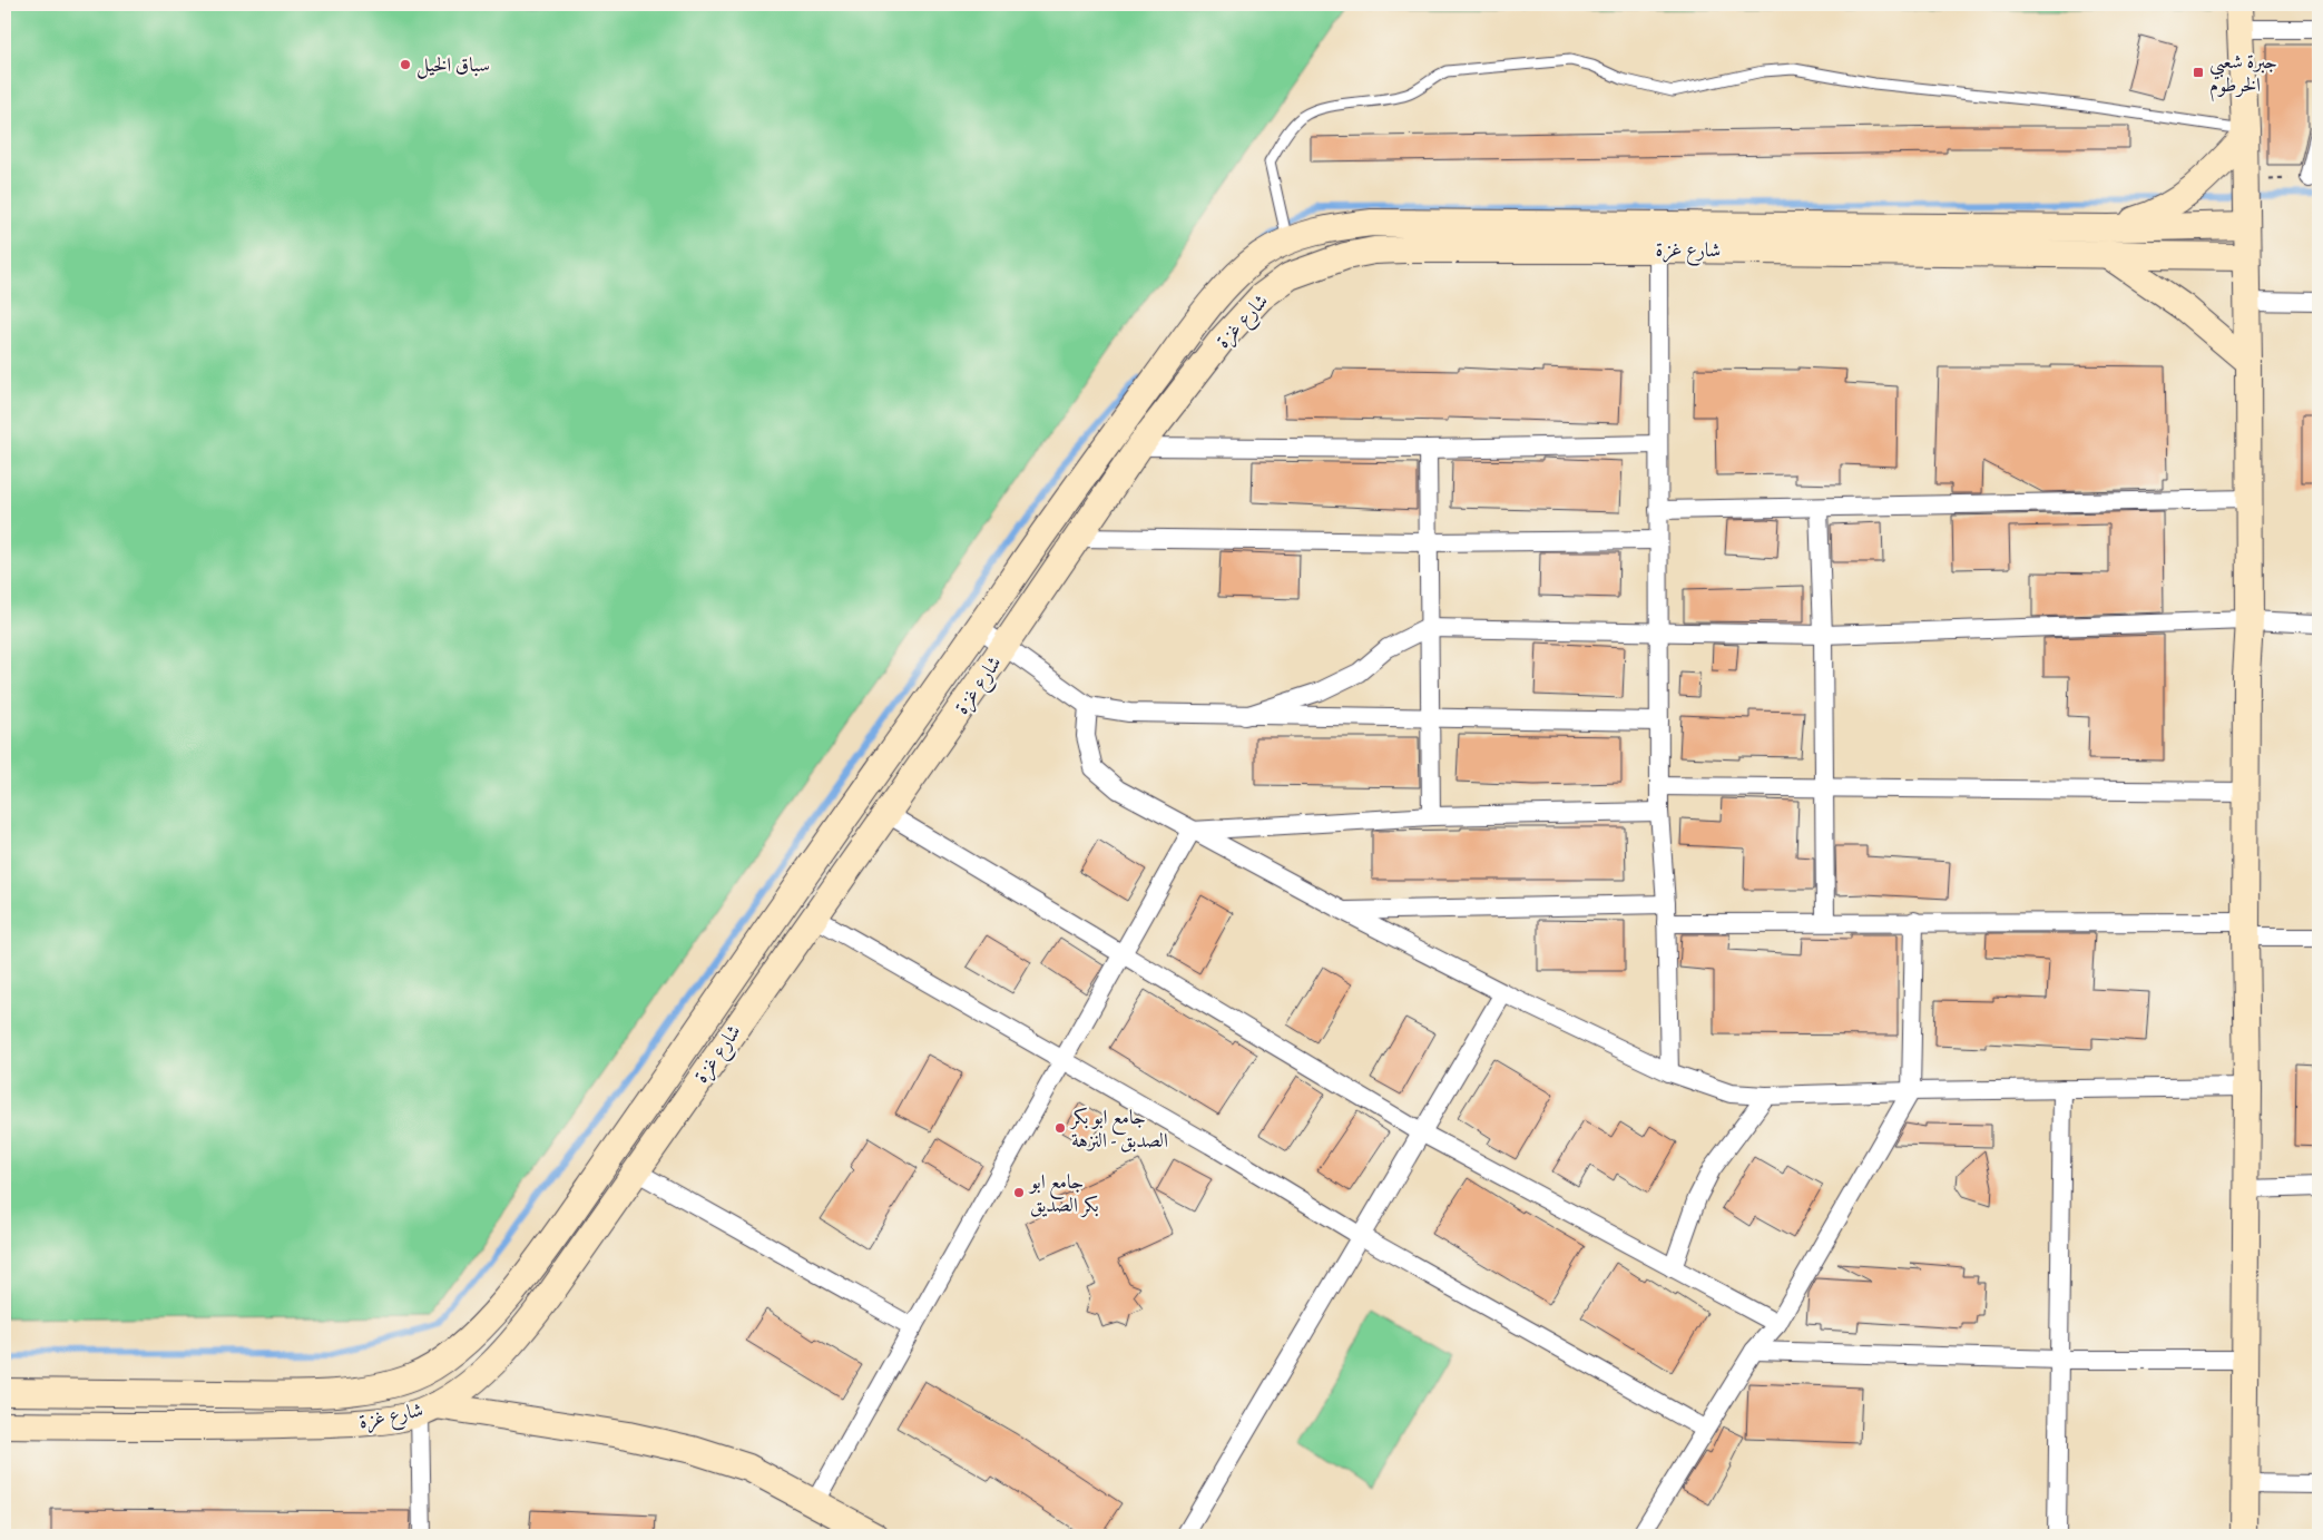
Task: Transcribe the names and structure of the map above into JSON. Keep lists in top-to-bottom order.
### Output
{
  "streets": {
    "main road": ["شارع غزة"]
  },
  "places": {
    "other": ["سباق الخيل", "جامع ابو بكر الصدبق - النزهة", "جامع ابو بكر الصديق"],
    "transit": ["جبرة شعبي الخرطوم"]
  }
}
